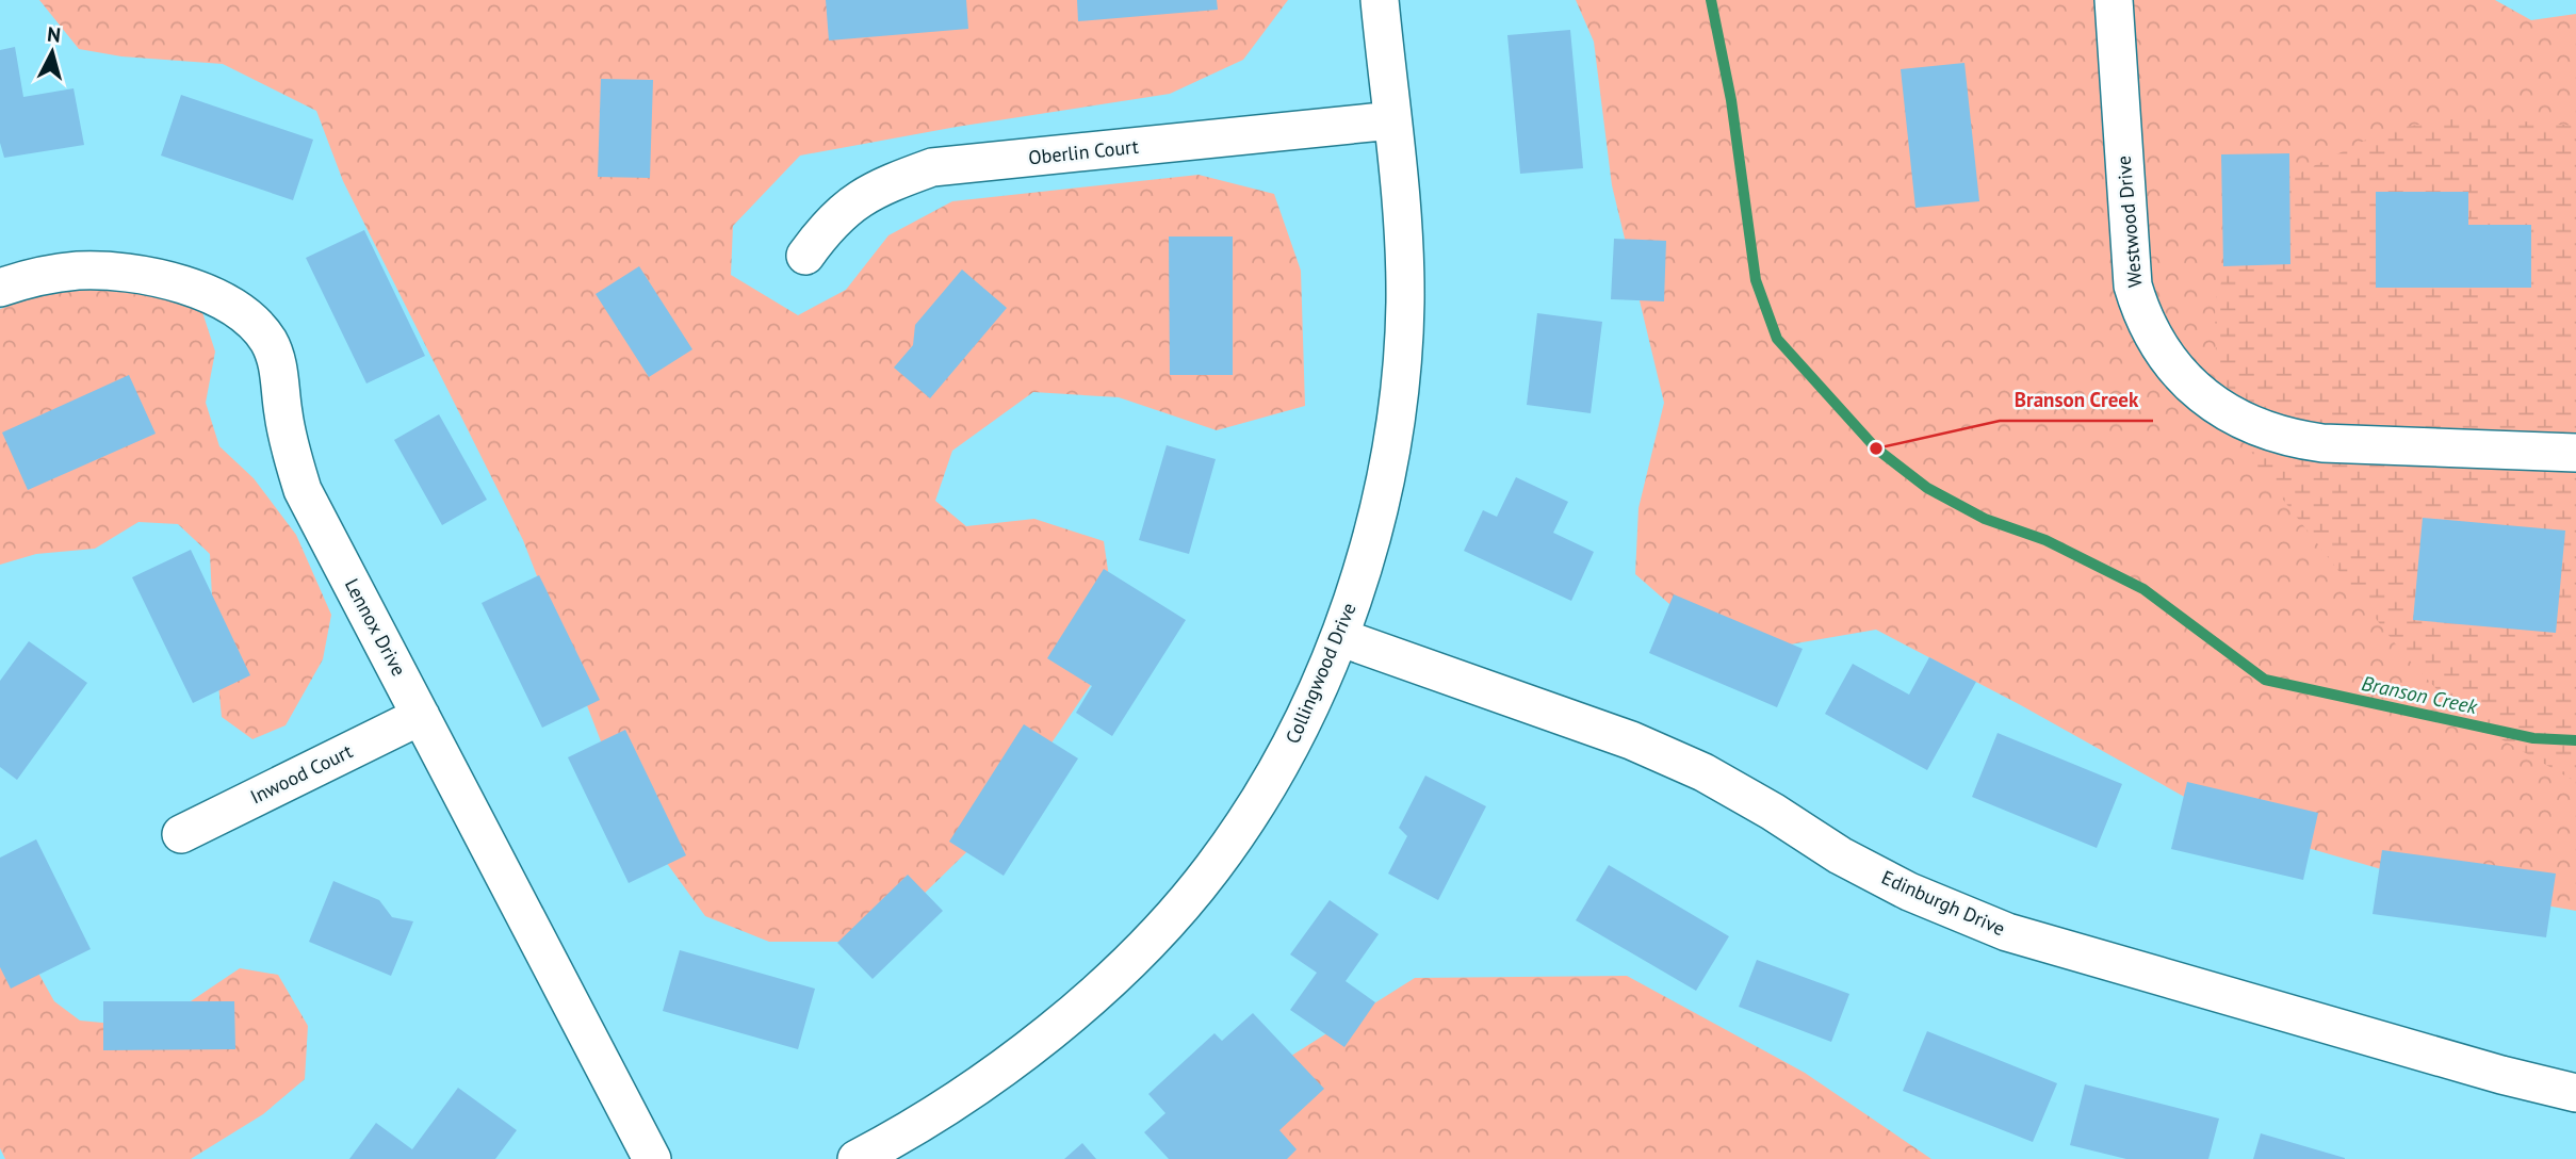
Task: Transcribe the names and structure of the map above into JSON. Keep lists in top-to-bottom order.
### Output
{
  "streets": {
    "street": [
      "Oberlin Court",
      "Westwood Drive",
      "Lennox Drive",
      "Collingwood Drive",
      "Inwood Court",
      "Edinburgh Drive"
    ]
  },
  "crossings": [
    ["Oberlin Court", "Collingwood Drive"],
    ["Lennox Drive", "Inwood Court"],
    ["Collingwood Drive", "Edinburgh Drive"]
  ],
  "water": ["Branson Creek"],
  "places": ["Branson Creek"],
  "north": "top"
}
